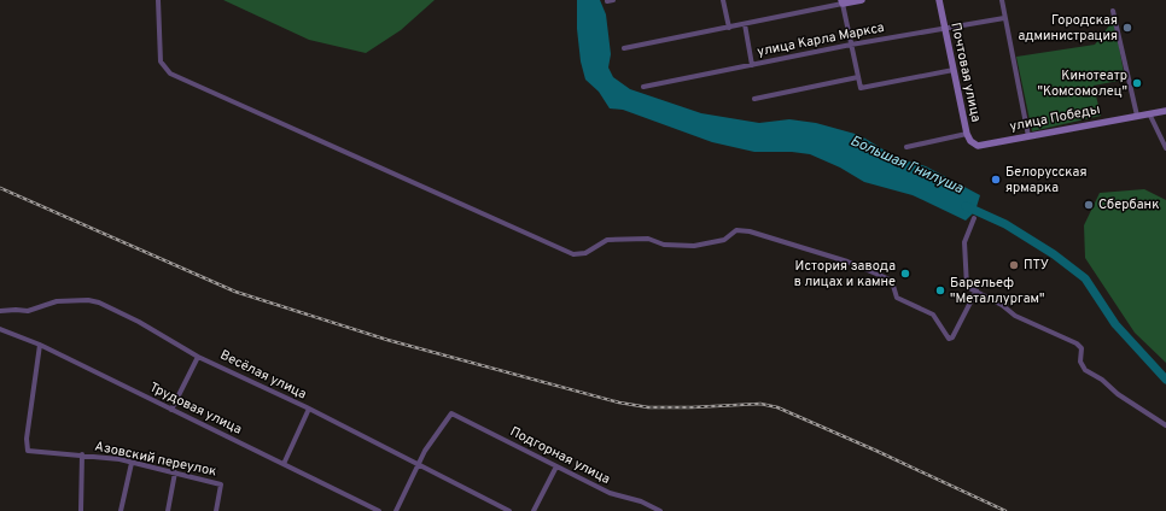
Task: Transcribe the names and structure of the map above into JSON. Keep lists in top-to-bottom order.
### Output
{
  "streets": {
    "main road": ["Почтовая улица", "улица Победы"],
    "street": [
      "улица Карла Маркса",
      "Весёлая улица",
      "Трудовая улица",
      "Подгорная улица",
      "Азовский переулок"
    ]
  },
  "crossings": [
    ["улица Карла Маркса", "Почтовая улица"],
    ["Почтовая улица", "улица Победы"],
    ["Весёлая улица", "Подгорная улица"],
    ["Трудовая улица", "Азовский переулок"]
  ],
  "water": ["Большая Гнилуша"],
  "places": [
    "Городская администрация",
    "Кинотеатр \"Комсомолец\"",
    "Белорусская ярмарка",
    "Сбербанк",
    "ПТУ",
    "История завода в лицах и камне",
    "Барельеф \"Металлургам\""
  ]
}
